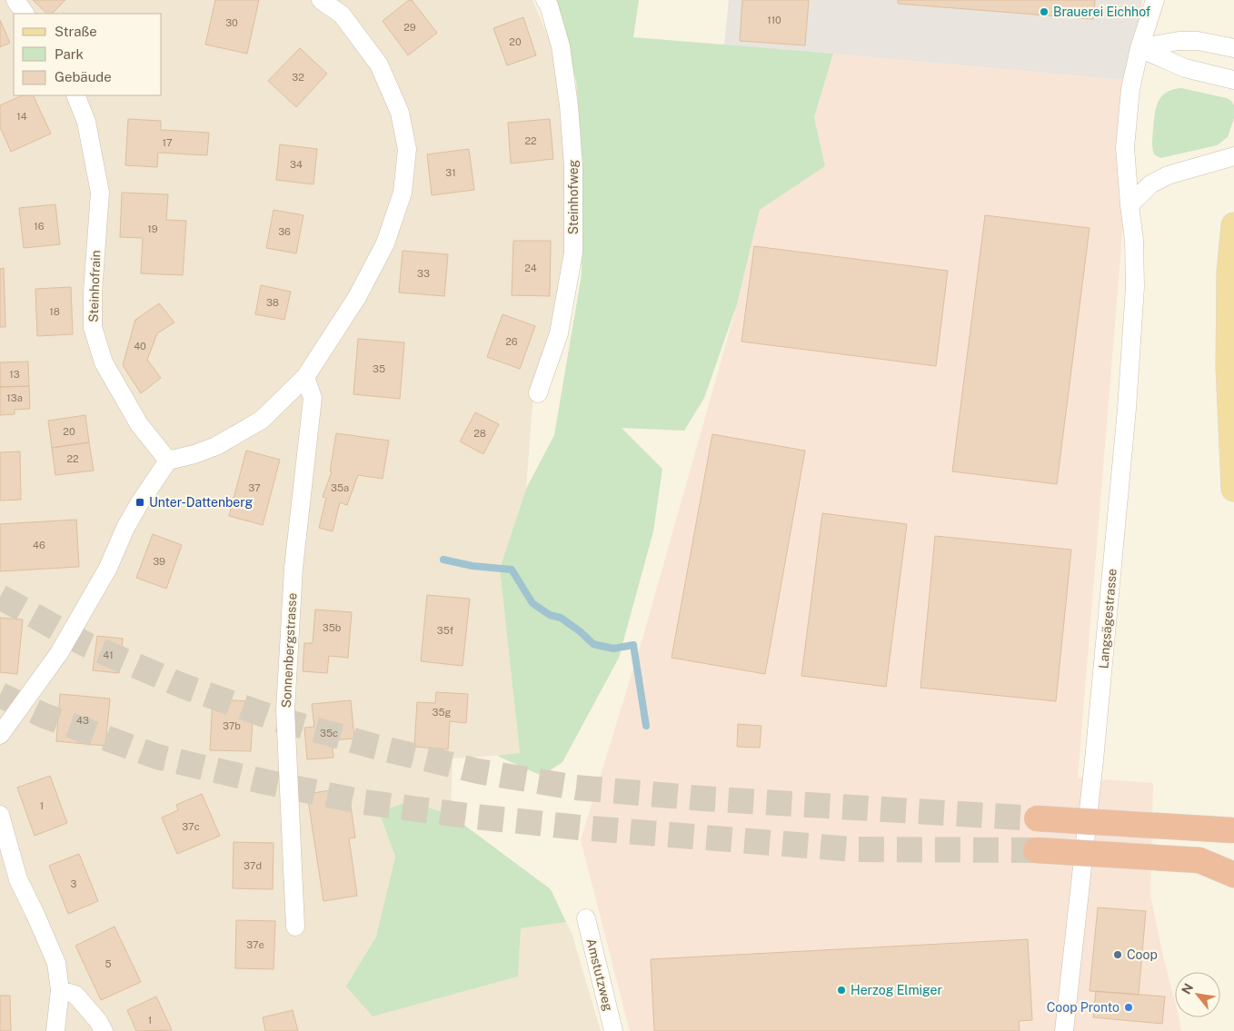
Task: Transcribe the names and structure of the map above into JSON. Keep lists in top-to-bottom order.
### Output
{
  "streets": {
    "street": [
      "Steinhofweg",
      "Steinhofrain",
      "Langsägestrasse",
      "Sonnenbergstrasse",
      "Amstutzweg"
    ]
  },
  "places": {
    "other": [
      "Brauerei Eichhof",
      "Coop",
      "Herzog Elmiger",
      "Coop Pronto"
    ],
    "transit": ["Unter-Dattenberg"]
  },
  "house_numbers": [
    "110",
    "30",
    "29",
    "20",
    "32",
    "14",
    "22",
    "17",
    "34",
    "31",
    "16",
    "19",
    "36",
    "24",
    "33",
    "38",
    "18",
    "26",
    "40",
    "35",
    "13",
    "13a",
    "20",
    "28",
    "22",
    "37",
    "35a",
    "46",
    "39",
    "35b",
    "35f",
    "41",
    "35g",
    "43",
    "37b",
    "35c",
    "1",
    "37c",
    "37d",
    "3",
    "37e",
    "5",
    "1"
  ],
  "legend": ["Straße", "Park", "Gebäude"],
  "north": "top left"
}
